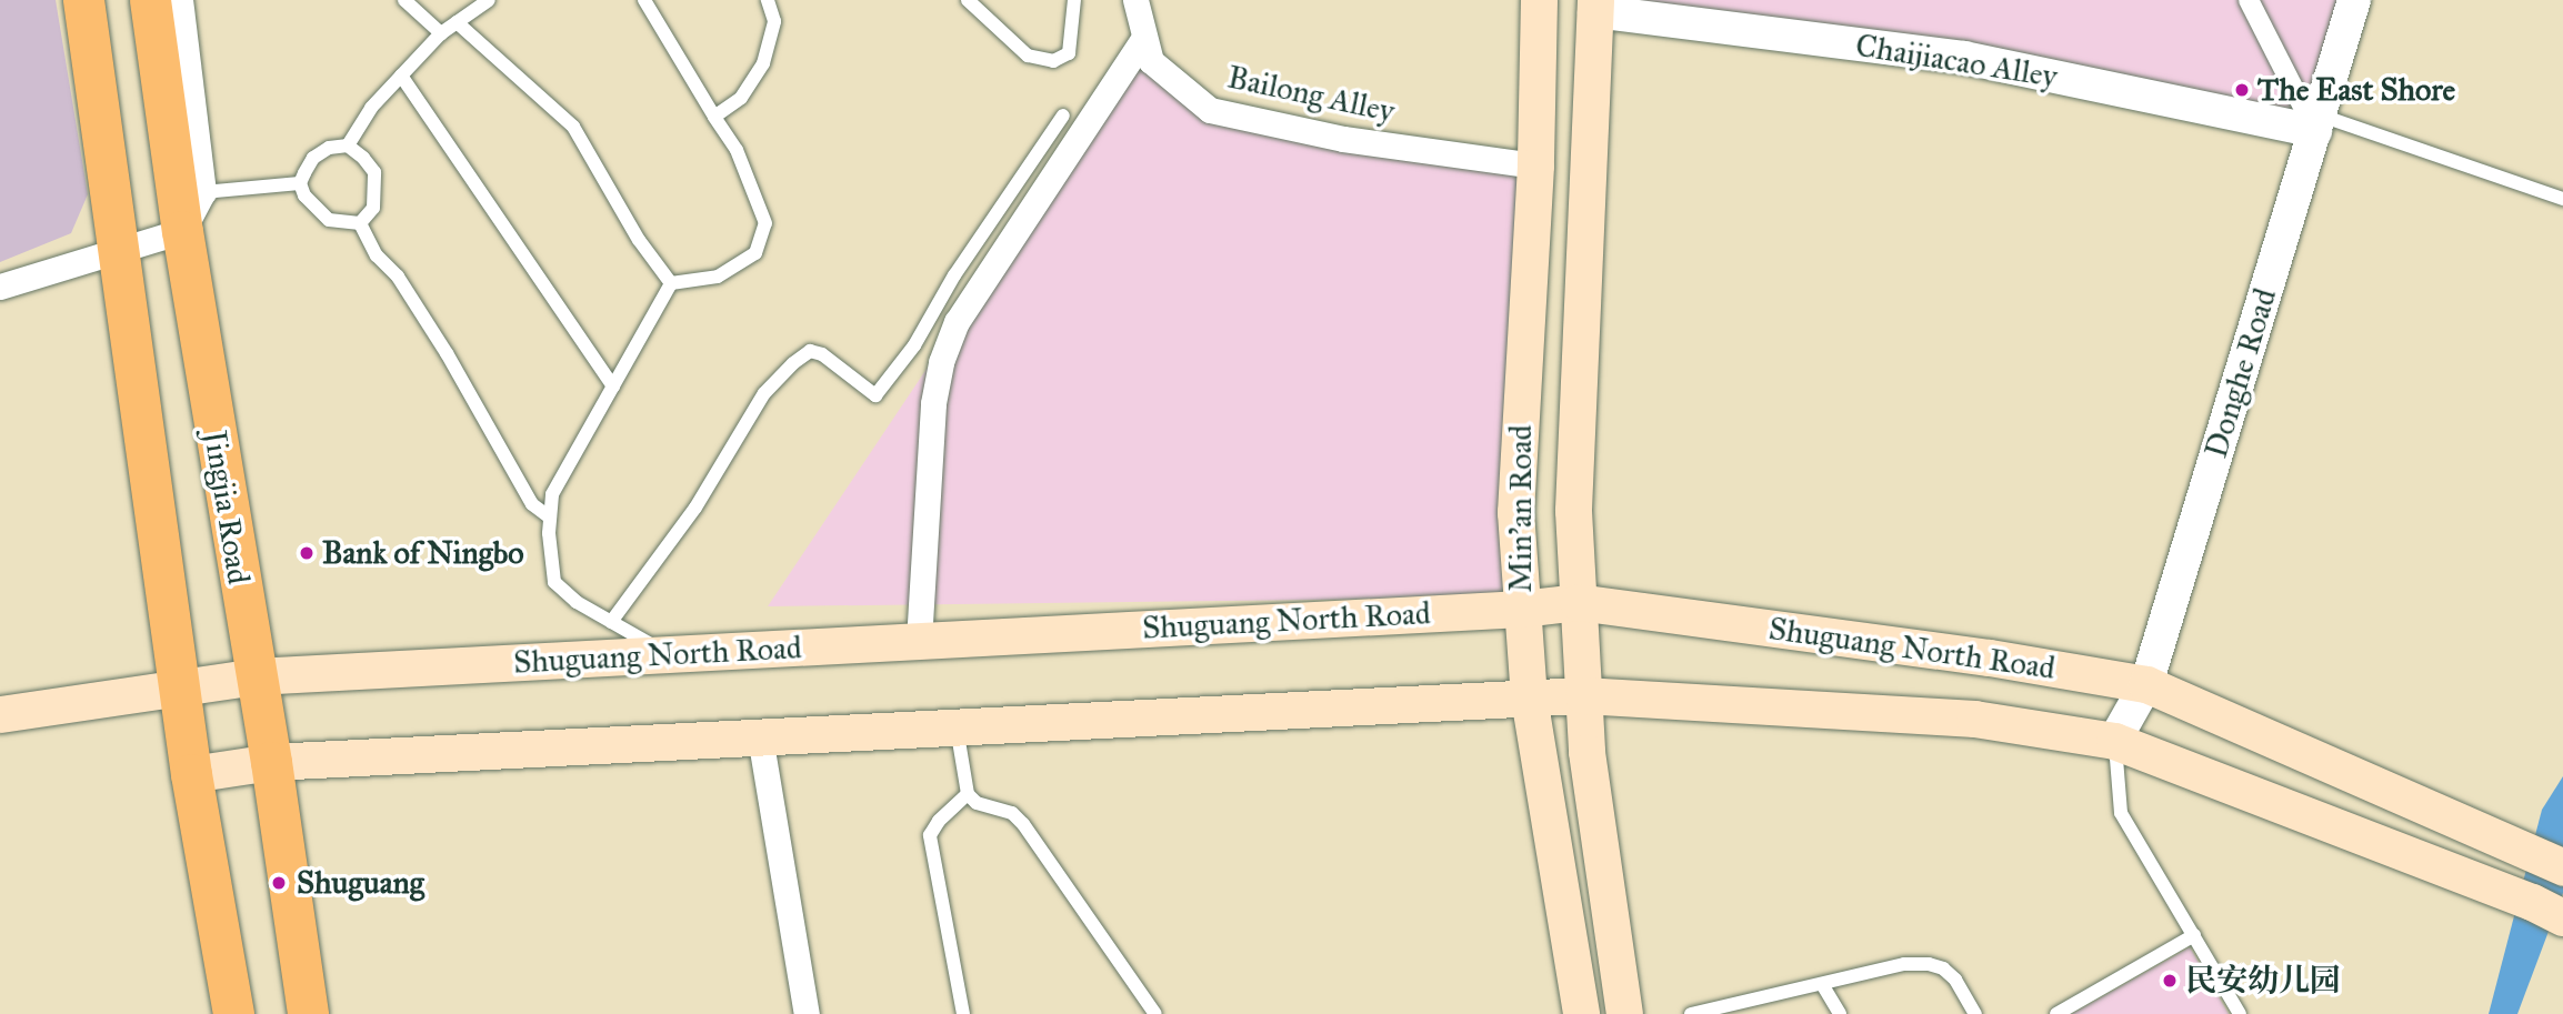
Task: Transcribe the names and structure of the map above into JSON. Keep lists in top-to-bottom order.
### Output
{
  "streets": {
    "main road": ["Jingjia Road", "Min'an Road", "Shuguang North Road"],
    "street": ["Chaijiacao Alley", "Bailong Alley", "Donghe Road"]
  },
  "crossings": [
    ["Chaijiacao Alley", "Donghe Road"],
    ["Chaijiacao Alley", "Min'an Road"],
    ["Bailong Alley", "Min'an Road"],
    ["Donghe Road", "Shuguang North Road"],
    ["Jingjia Road", "Shuguang North Road"],
    ["Min'an Road", "Shuguang North Road"]
  ],
  "places": [
    "The East Shore",
    "Bank of Ningbo",
    "Shuguang",
    "民安幼儿园"
  ]
}
